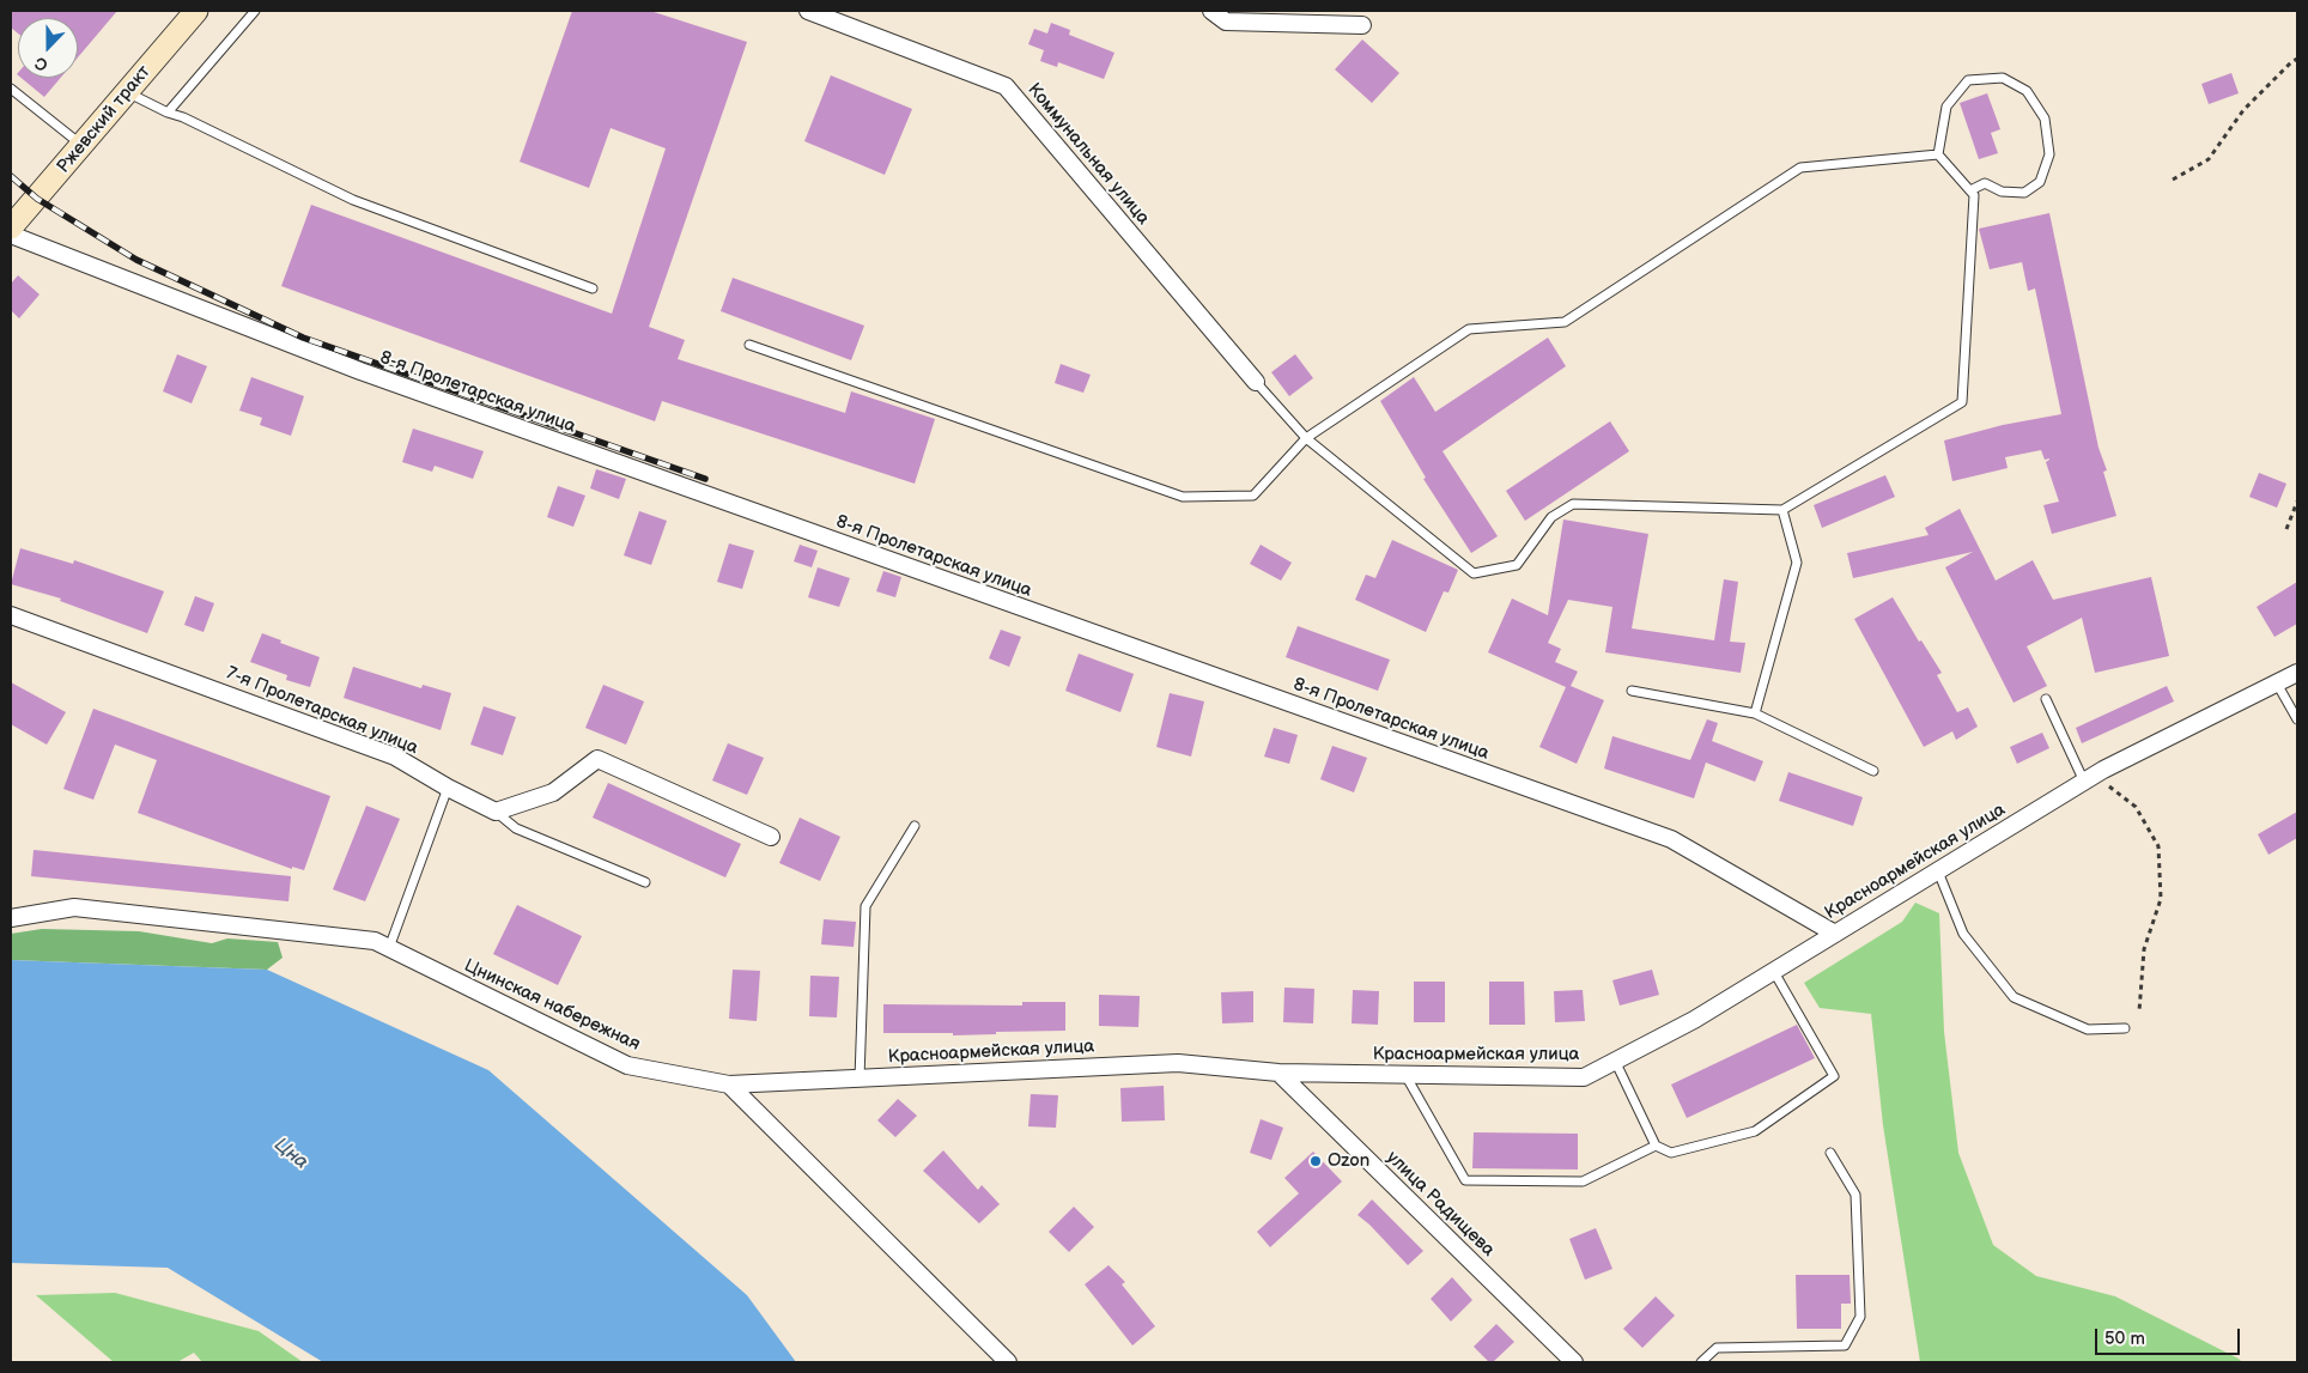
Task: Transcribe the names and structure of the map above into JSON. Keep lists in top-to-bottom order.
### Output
{
  "streets": {
    "main road": ["Ржевский тракт"],
    "street": [
      "Коммунальная улица",
      "8-я Пролетарская улица",
      "7-я Пролетарская улица",
      "Красноармейская улица",
      "Цнинская набережная",
      "улица Радищева"
    ]
  },
  "crossings": [
    ["8-я Пролетарская улица", "Красноармейская улица"],
    ["Красноармейская улица", "Цнинская набережная"],
    ["Красноармейская улица", "улица Радищева"]
  ],
  "water": ["Цна"],
  "places": ["Ozon"],
  "scale_bar": "50 m",
  "north": "bottom"
}
